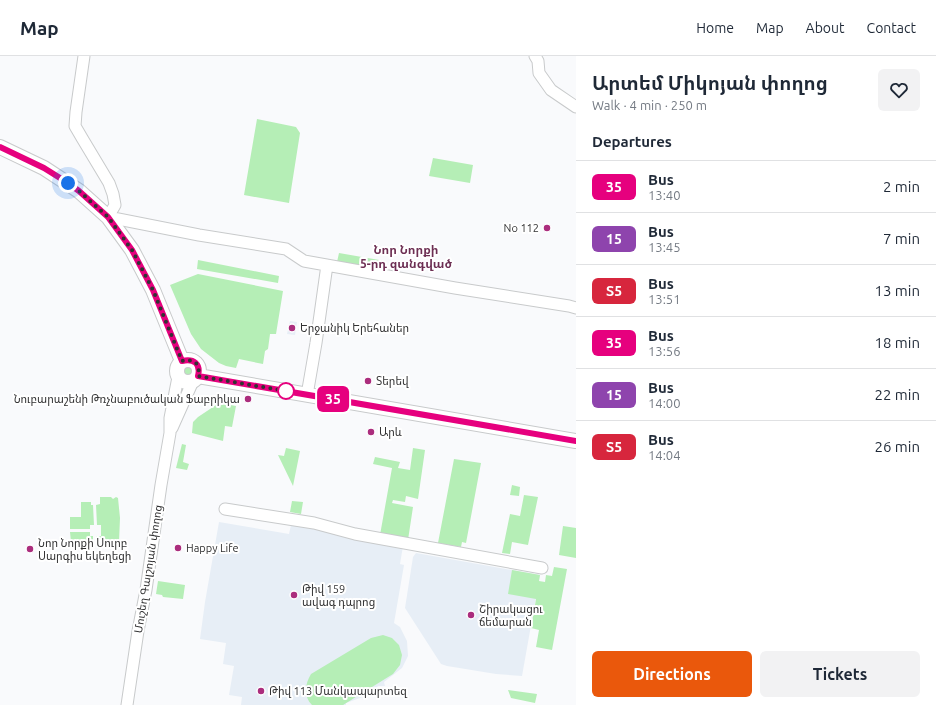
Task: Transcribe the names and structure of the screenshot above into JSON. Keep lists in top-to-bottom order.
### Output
{
  "streets": {
    "street": ["Մուշեղ Գալշոյան փողոց"]
  },
  "districts": ["Նոր Նորքի 5-րդ զանգված"],
  "places": [
    "No 112",
    "Երջանիկ Երեհաներ",
    "Տերեվ",
    "Նուբարաշենի Թռչնաբուծական Ֆաբրիկա",
    "Արև",
    "Happy Life",
    "Նոր Նորքի Սուրբ Սարգիս եկեղեցի",
    "Թիվ 159 ավագ դպրոց",
    "Շիրակացու ճեմարան",
    "Թիվ 113 Մանկապարտեզ"
  ],
  "lines": ["bus line 35"],
  "page": {
    "header": "Map",
    "nav": [
      "Home",
      "Map",
      "About",
      "Contact"
    ],
    "on_map": "35",
    "heading": [
      ["Արտեմ Միկոյան փողոց", "Walk · 4 min · 250 m"],
      "Departures"
    ],
    "list": [
      {
        "mark": "35",
        "name": "Bus",
        "note": "13:40",
        "value": "2 min"
      },
      {
        "mark": "15",
        "name": "Bus",
        "note": "13:45",
        "value": "7 min"
      },
      {
        "mark": "Տ5",
        "name": "Bus",
        "note": "13:51",
        "value": "13 min"
      },
      {
        "mark": "35",
        "name": "Bus",
        "note": "13:56",
        "value": "18 min"
      },
      {
        "mark": "15",
        "name": "Bus",
        "note": "14:00",
        "value": "22 min"
      },
      {
        "mark": "Տ5",
        "name": "Bus",
        "note": "14:04",
        "value": "26 min"
      }
    ],
    "buttons": ["Directions", "Tickets"]
  }
}
